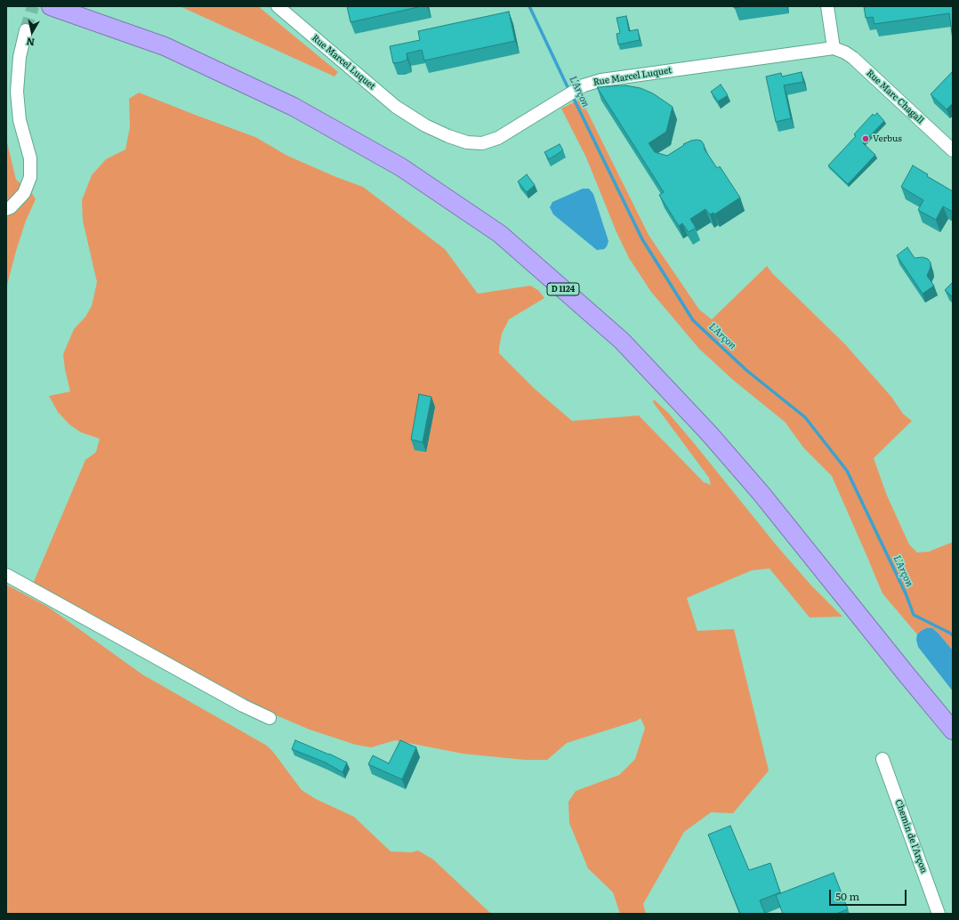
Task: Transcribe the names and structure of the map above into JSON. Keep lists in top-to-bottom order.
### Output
{
  "streets": {
    "highway": ["D 1124"],
    "street": ["Rue Marcel Luquet", "Rue Marc Chagall", "Chemin de l'Arçon"]
  },
  "crossings": [
    ["Rue Marcel Luquet", "Rue Marc Chagall"]
  ],
  "water": ["L'Arçon"],
  "places": ["Verbus"],
  "scale_bar": "50 m",
  "north": "bottom"
}
